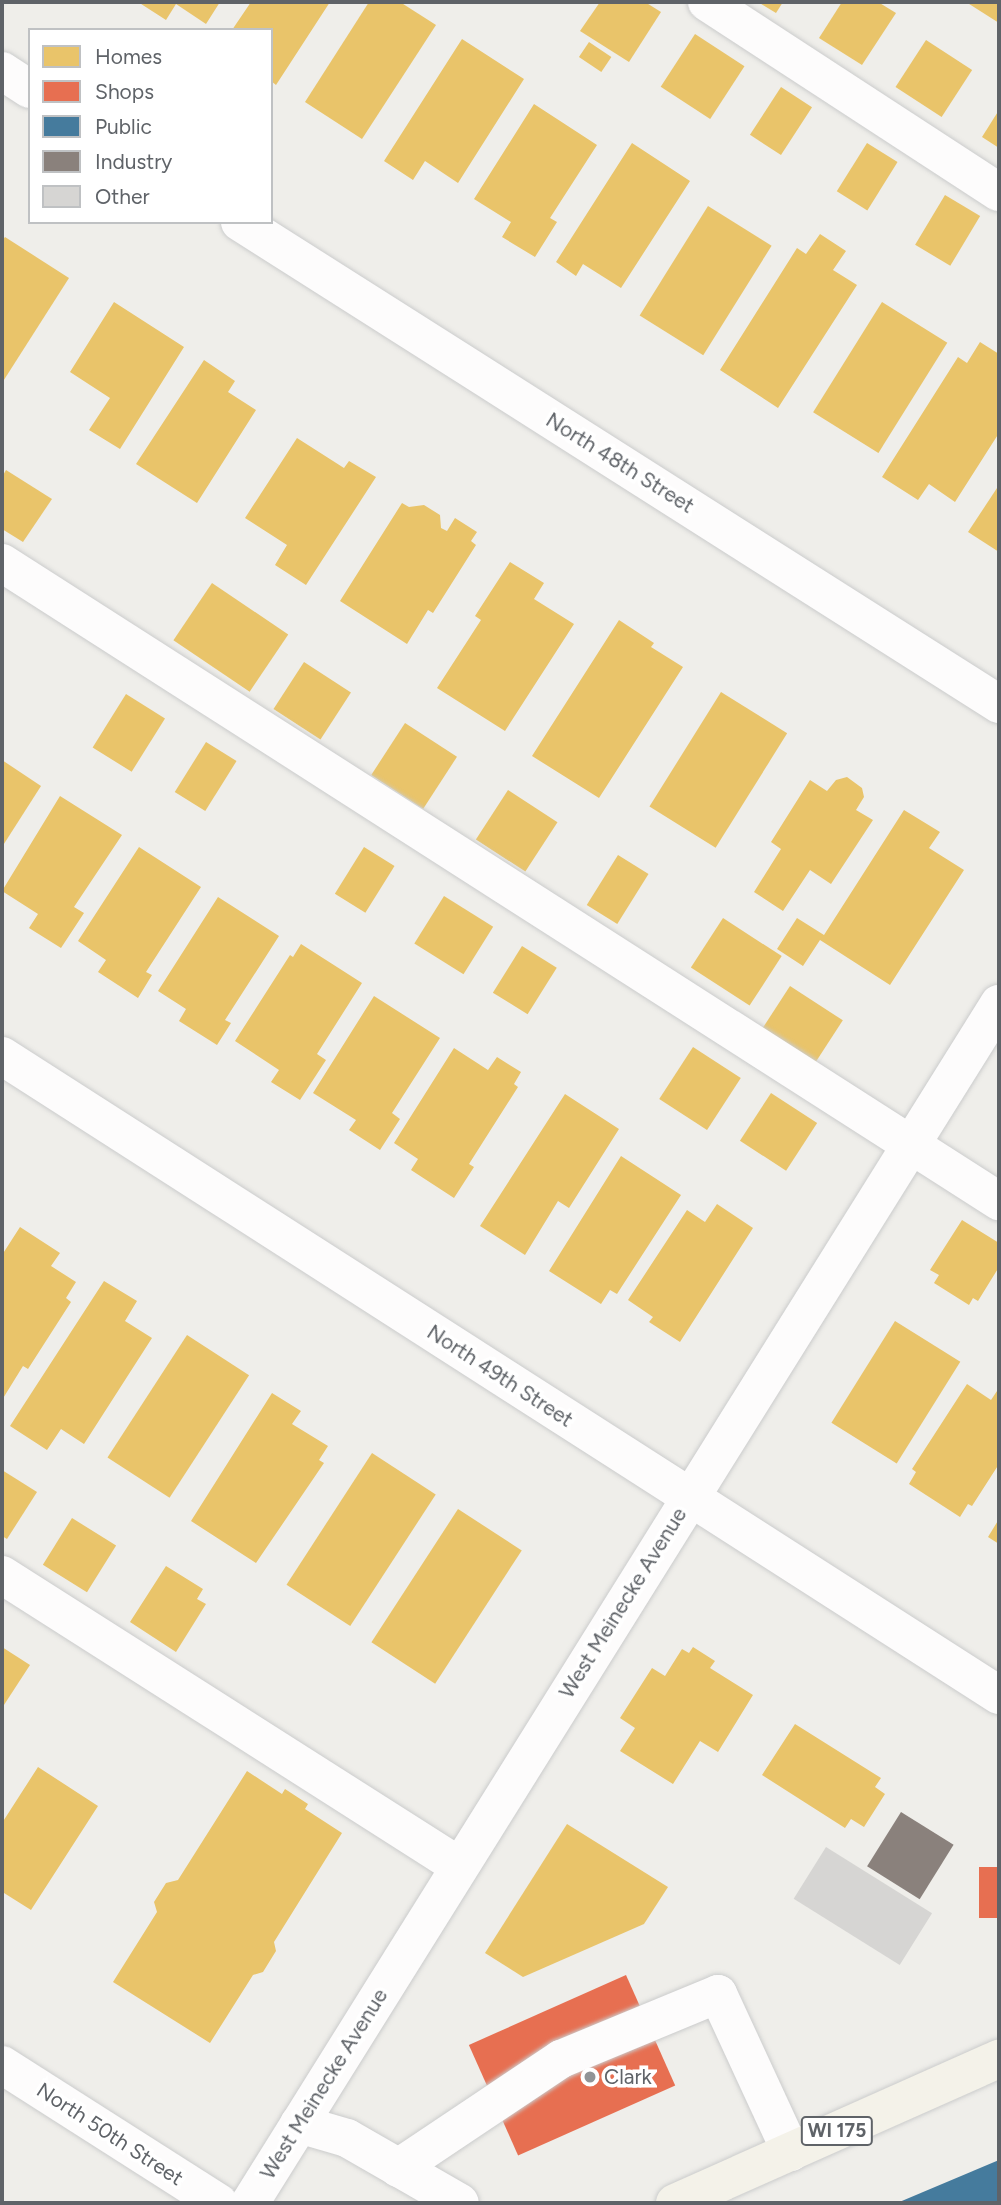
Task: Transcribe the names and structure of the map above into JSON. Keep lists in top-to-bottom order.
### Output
{
  "streets": {
    "main road": ["WI 175"],
    "street": [
      "North 48th Street",
      "North 49th Street",
      "West Meinecke Avenue",
      "North 50th Street"
    ]
  },
  "crossings": [
    ["North 49th Street", "West Meinecke Avenue"]
  ],
  "places": ["Clark"],
  "legend": [
    "Homes",
    "Shops",
    "Public",
    "Industry",
    "Other"
  ]
}
